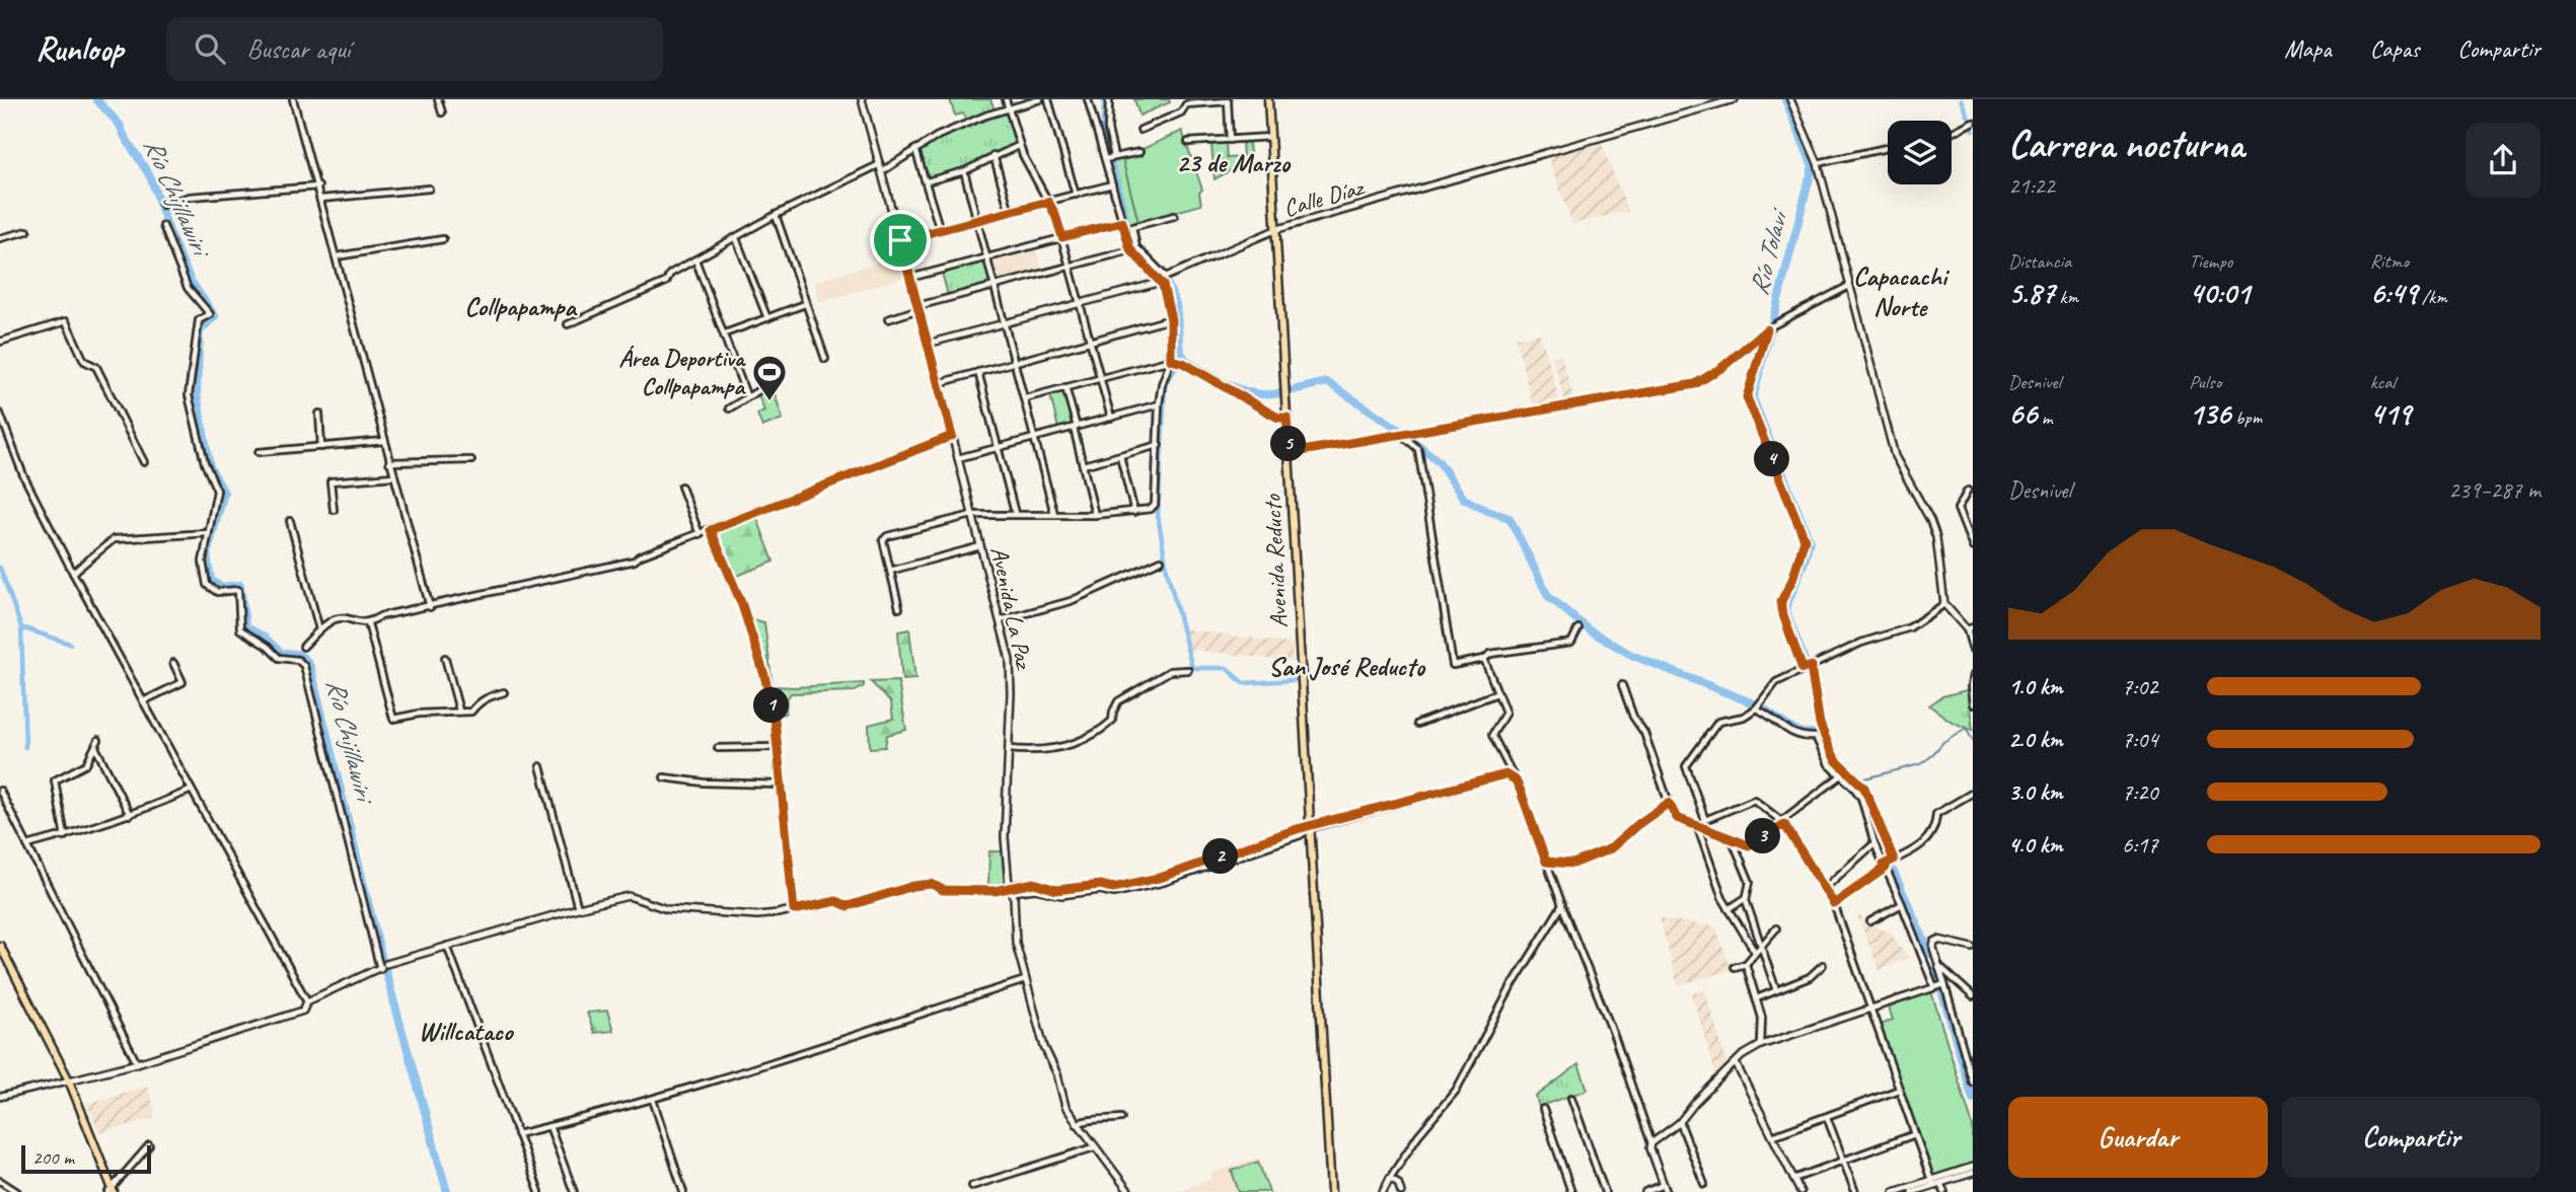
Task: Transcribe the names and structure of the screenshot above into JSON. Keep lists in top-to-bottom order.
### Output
{
  "streets": {
    "main road": ["Avenida Reducto"],
    "street": ["Calle Díaz", "Avenida La Paz"]
  },
  "crossings": [
    ["Calle Díaz", "Avenida Reducto"],
    ["Calle Díaz", "Avenida La Paz"]
  ],
  "districts": [
    "23 de Marzo",
    "Capacachi Norte",
    "Collpapampa",
    "San José Reducto",
    "Willcataco"
  ],
  "water": ["Río Chijllawiri", "Río Tolavi"],
  "places": {
    "sports": ["Área Deportiva Collpapampa"]
  },
  "scale_bar": "200 m",
  "page": {
    "header": "Runloop",
    "search": "Buscar aquí",
    "nav": ["Mapa", "Capas", "Compartir"],
    "heading": ["Carrera nocturna", "21:22"],
    "stats": [
      ["Distancia", "5.87 km"],
      ["Tiempo", "40:01"],
      ["Ritmo", "6:49 /km"],
      ["Desnivel", "66 m"],
      ["Pulso", "136 bpm"],
      ["kcal", "419"]
    ],
    "pins": [
      "5",
      "4",
      "1",
      "3",
      "2"
    ],
    "chart": ["Desnivel", "239–287 m"],
    "list": [
      {
        "name": "1.0 km",
        "note": "7:02"
      },
      {
        "name": "2.0 km",
        "note": "7:04"
      },
      {
        "name": "3.0 km",
        "note": "7:20"
      },
      {
        "name": "4.0 km",
        "note": "6:17"
      }
    ],
    "buttons": ["Guardar", "Compartir"],
    "scale": "200 m"
  }
}
